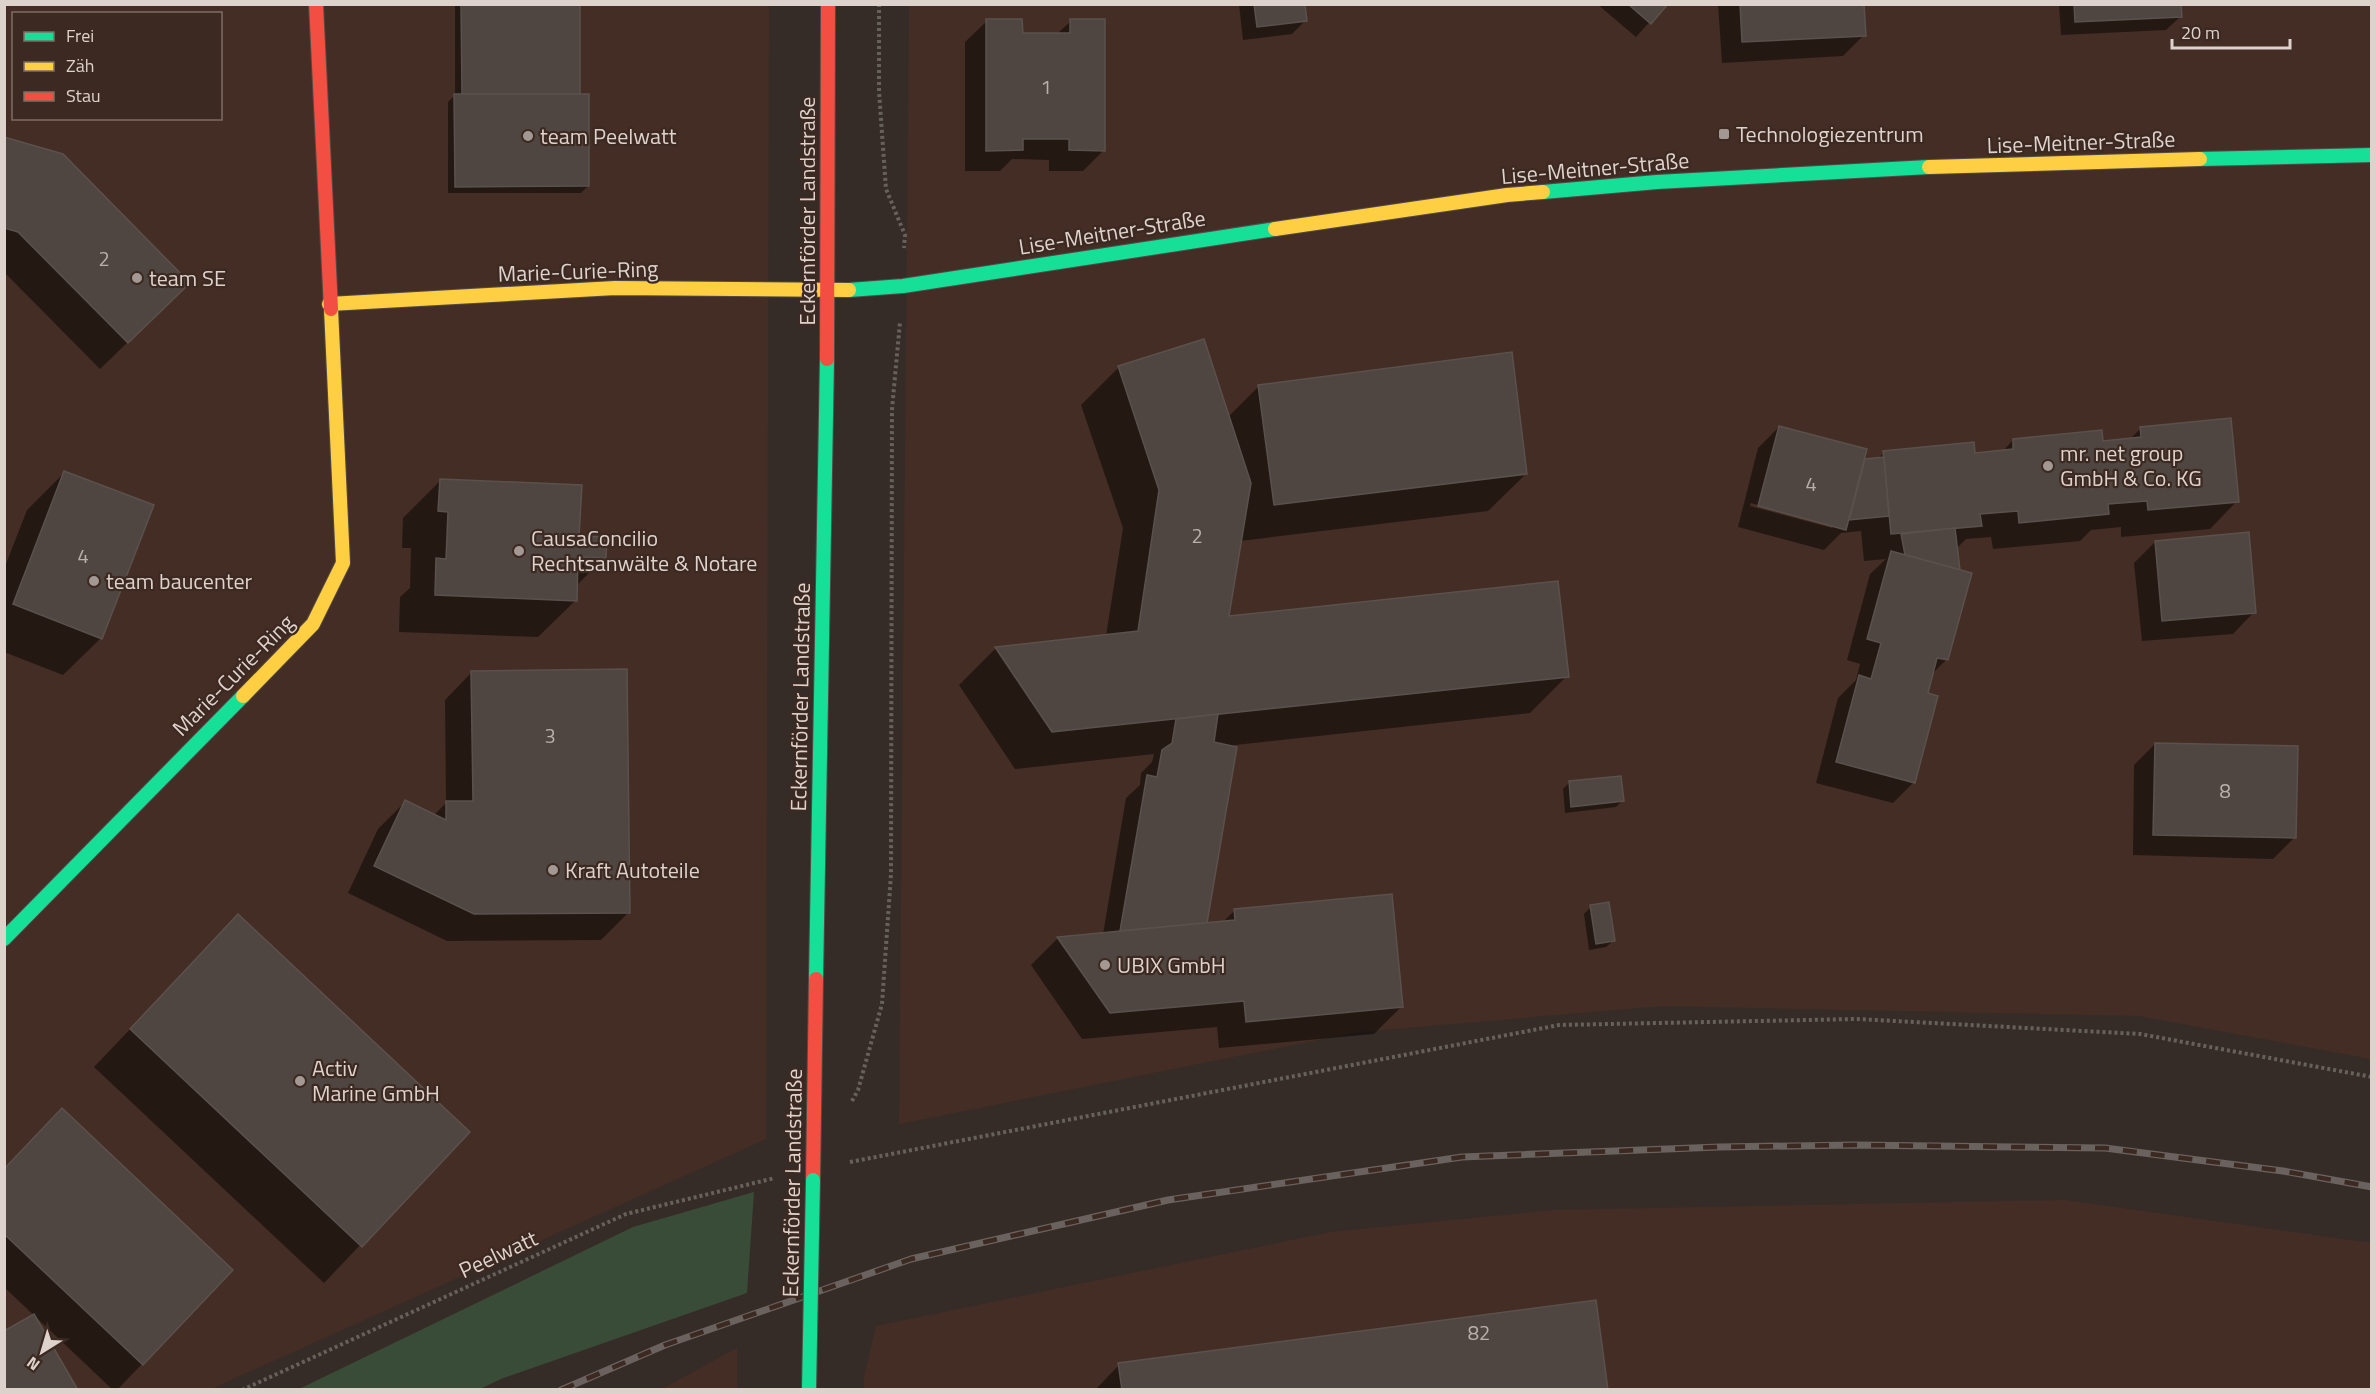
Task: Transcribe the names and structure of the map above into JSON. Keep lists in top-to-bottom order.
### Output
{
  "streets": {
    "street": ["Lise-Meitner-Straße", "Eckernförder Landstraße", "Marie-Curie-Ring"],
    "path": ["Peelwatt"]
  },
  "crossings": [
    ["Lise-Meitner-Straße", "Eckernförder Landstraße"],
    ["Lise-Meitner-Straße", "Marie-Curie-Ring"],
    ["Eckernförder Landstraße", "Marie-Curie-Ring"]
  ],
  "places": {
    "transit": ["Technologiezentrum"],
    "other": [
      "team Peelwatt",
      "team SE",
      "mr. net group GmbH & Co. KG",
      "CausaConcilio Rechtsanwälte & Notare",
      "team baucenter",
      "Kraft Autoteile",
      "UBIX GmbH",
      "Activ Marine GmbH"
    ]
  },
  "house_numbers": [
    "1",
    "2",
    "4",
    "2",
    "4",
    "3",
    "8",
    "82"
  ],
  "legend": ["Frei", "Zäh", "Stau"],
  "scale_bar": "20 m",
  "north": "bottom left"
}
